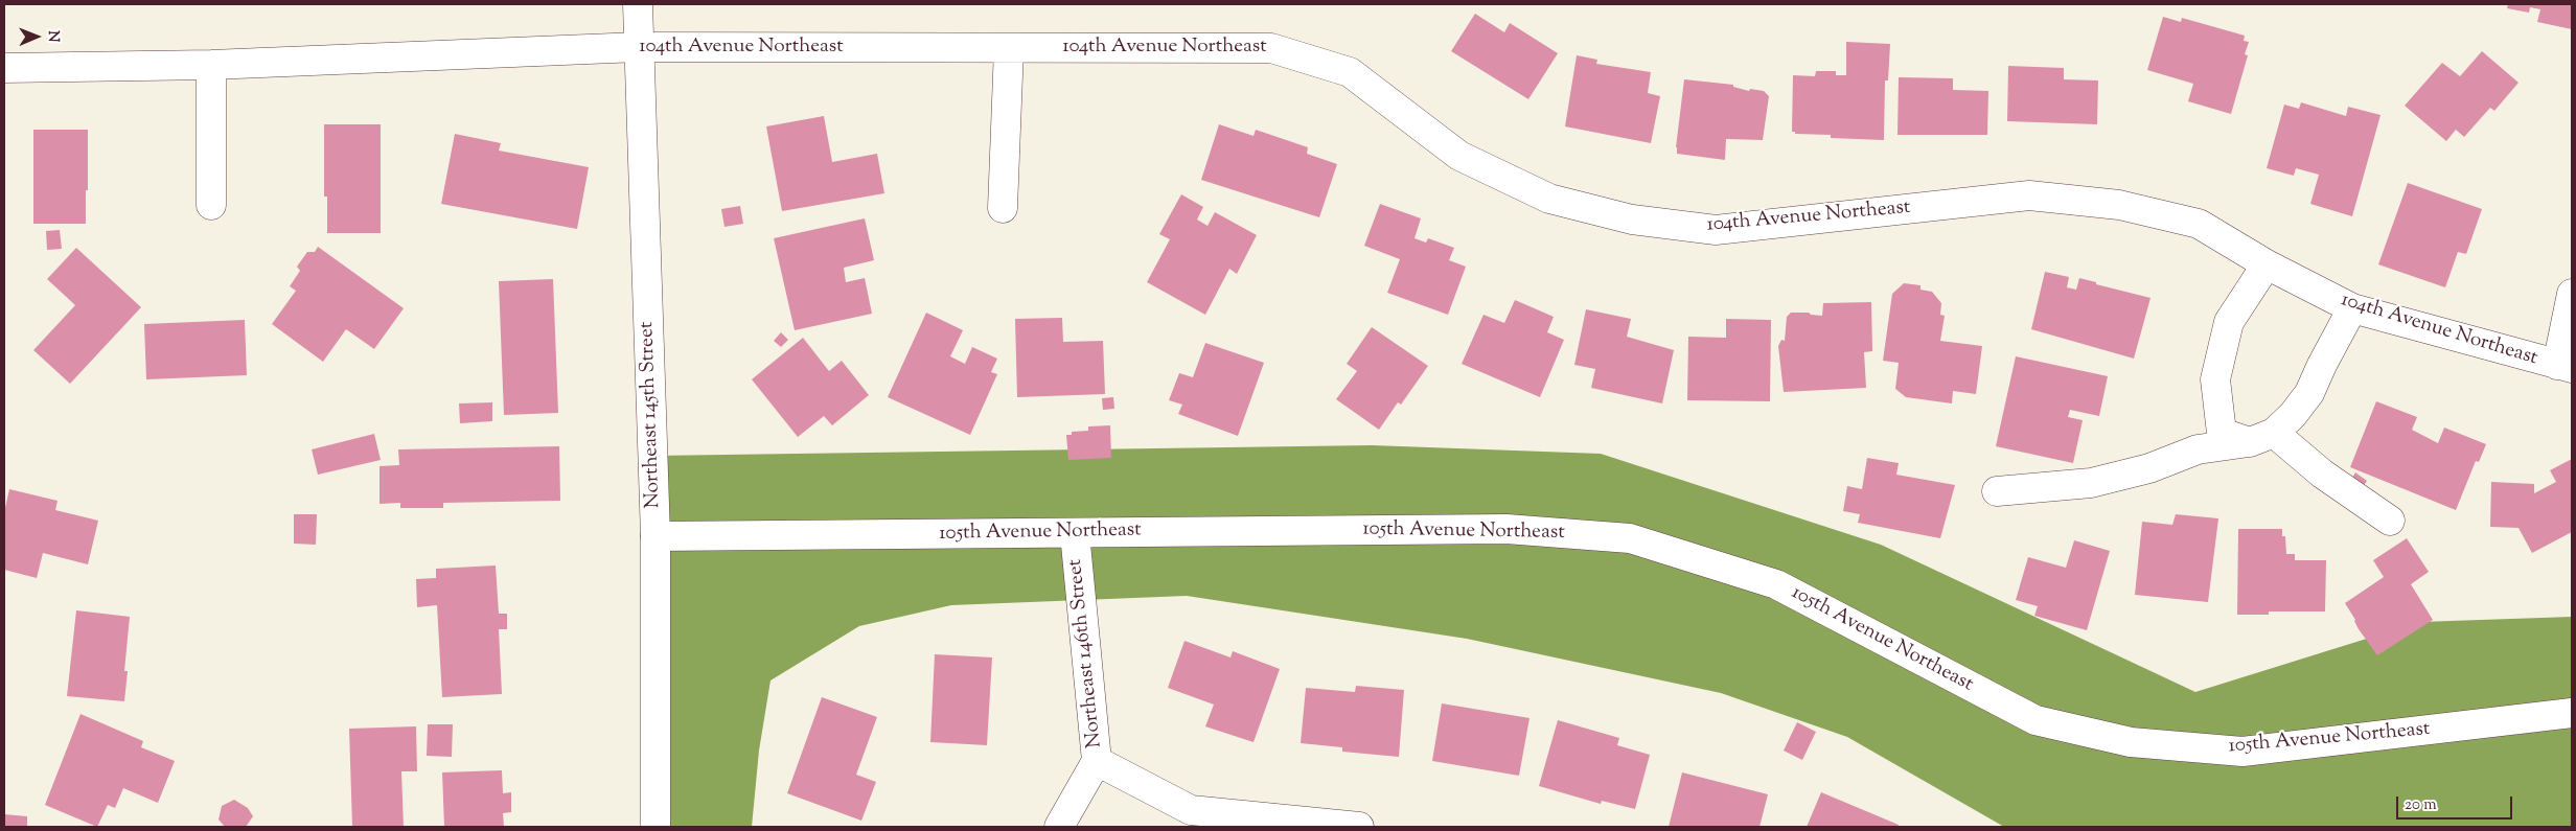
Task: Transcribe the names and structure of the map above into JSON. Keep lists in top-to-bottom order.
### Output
{
  "streets": {
    "street": [
      "104th Avenue Northeast",
      "Northeast 145th Street",
      "105th Avenue Northeast",
      "Northeast 146th Street"
    ]
  },
  "crossings": [
    ["104th Avenue Northeast", "Northeast 145th Street"],
    ["Northeast 145th Street", "105th Avenue Northeast"],
    ["105th Avenue Northeast", "Northeast 146th Street"]
  ],
  "scale_bar": "20 m",
  "north": "right"
}
